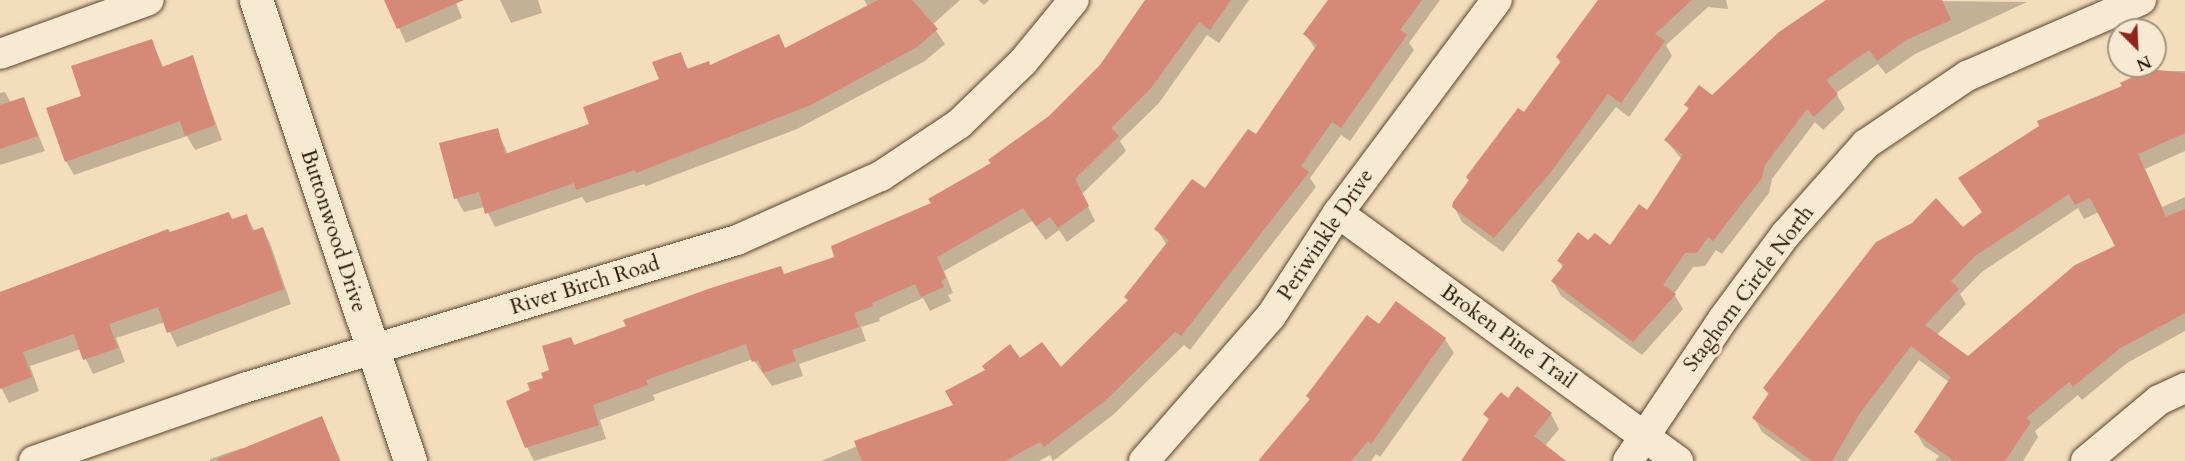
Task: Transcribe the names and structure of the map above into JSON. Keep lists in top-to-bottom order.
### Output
{
  "streets": {
    "street": [
      "Buttonwood Drive",
      "Periwinkle Drive",
      "River Birch Road",
      "Staghorn Circle North",
      "Broken Pine Trail"
    ]
  },
  "crossings": [
    ["Buttonwood Drive", "River Birch Road"],
    ["Periwinkle Drive", "Broken Pine Trail"],
    ["Staghorn Circle North", "Broken Pine Trail"]
  ],
  "north": "bottom right"
}
